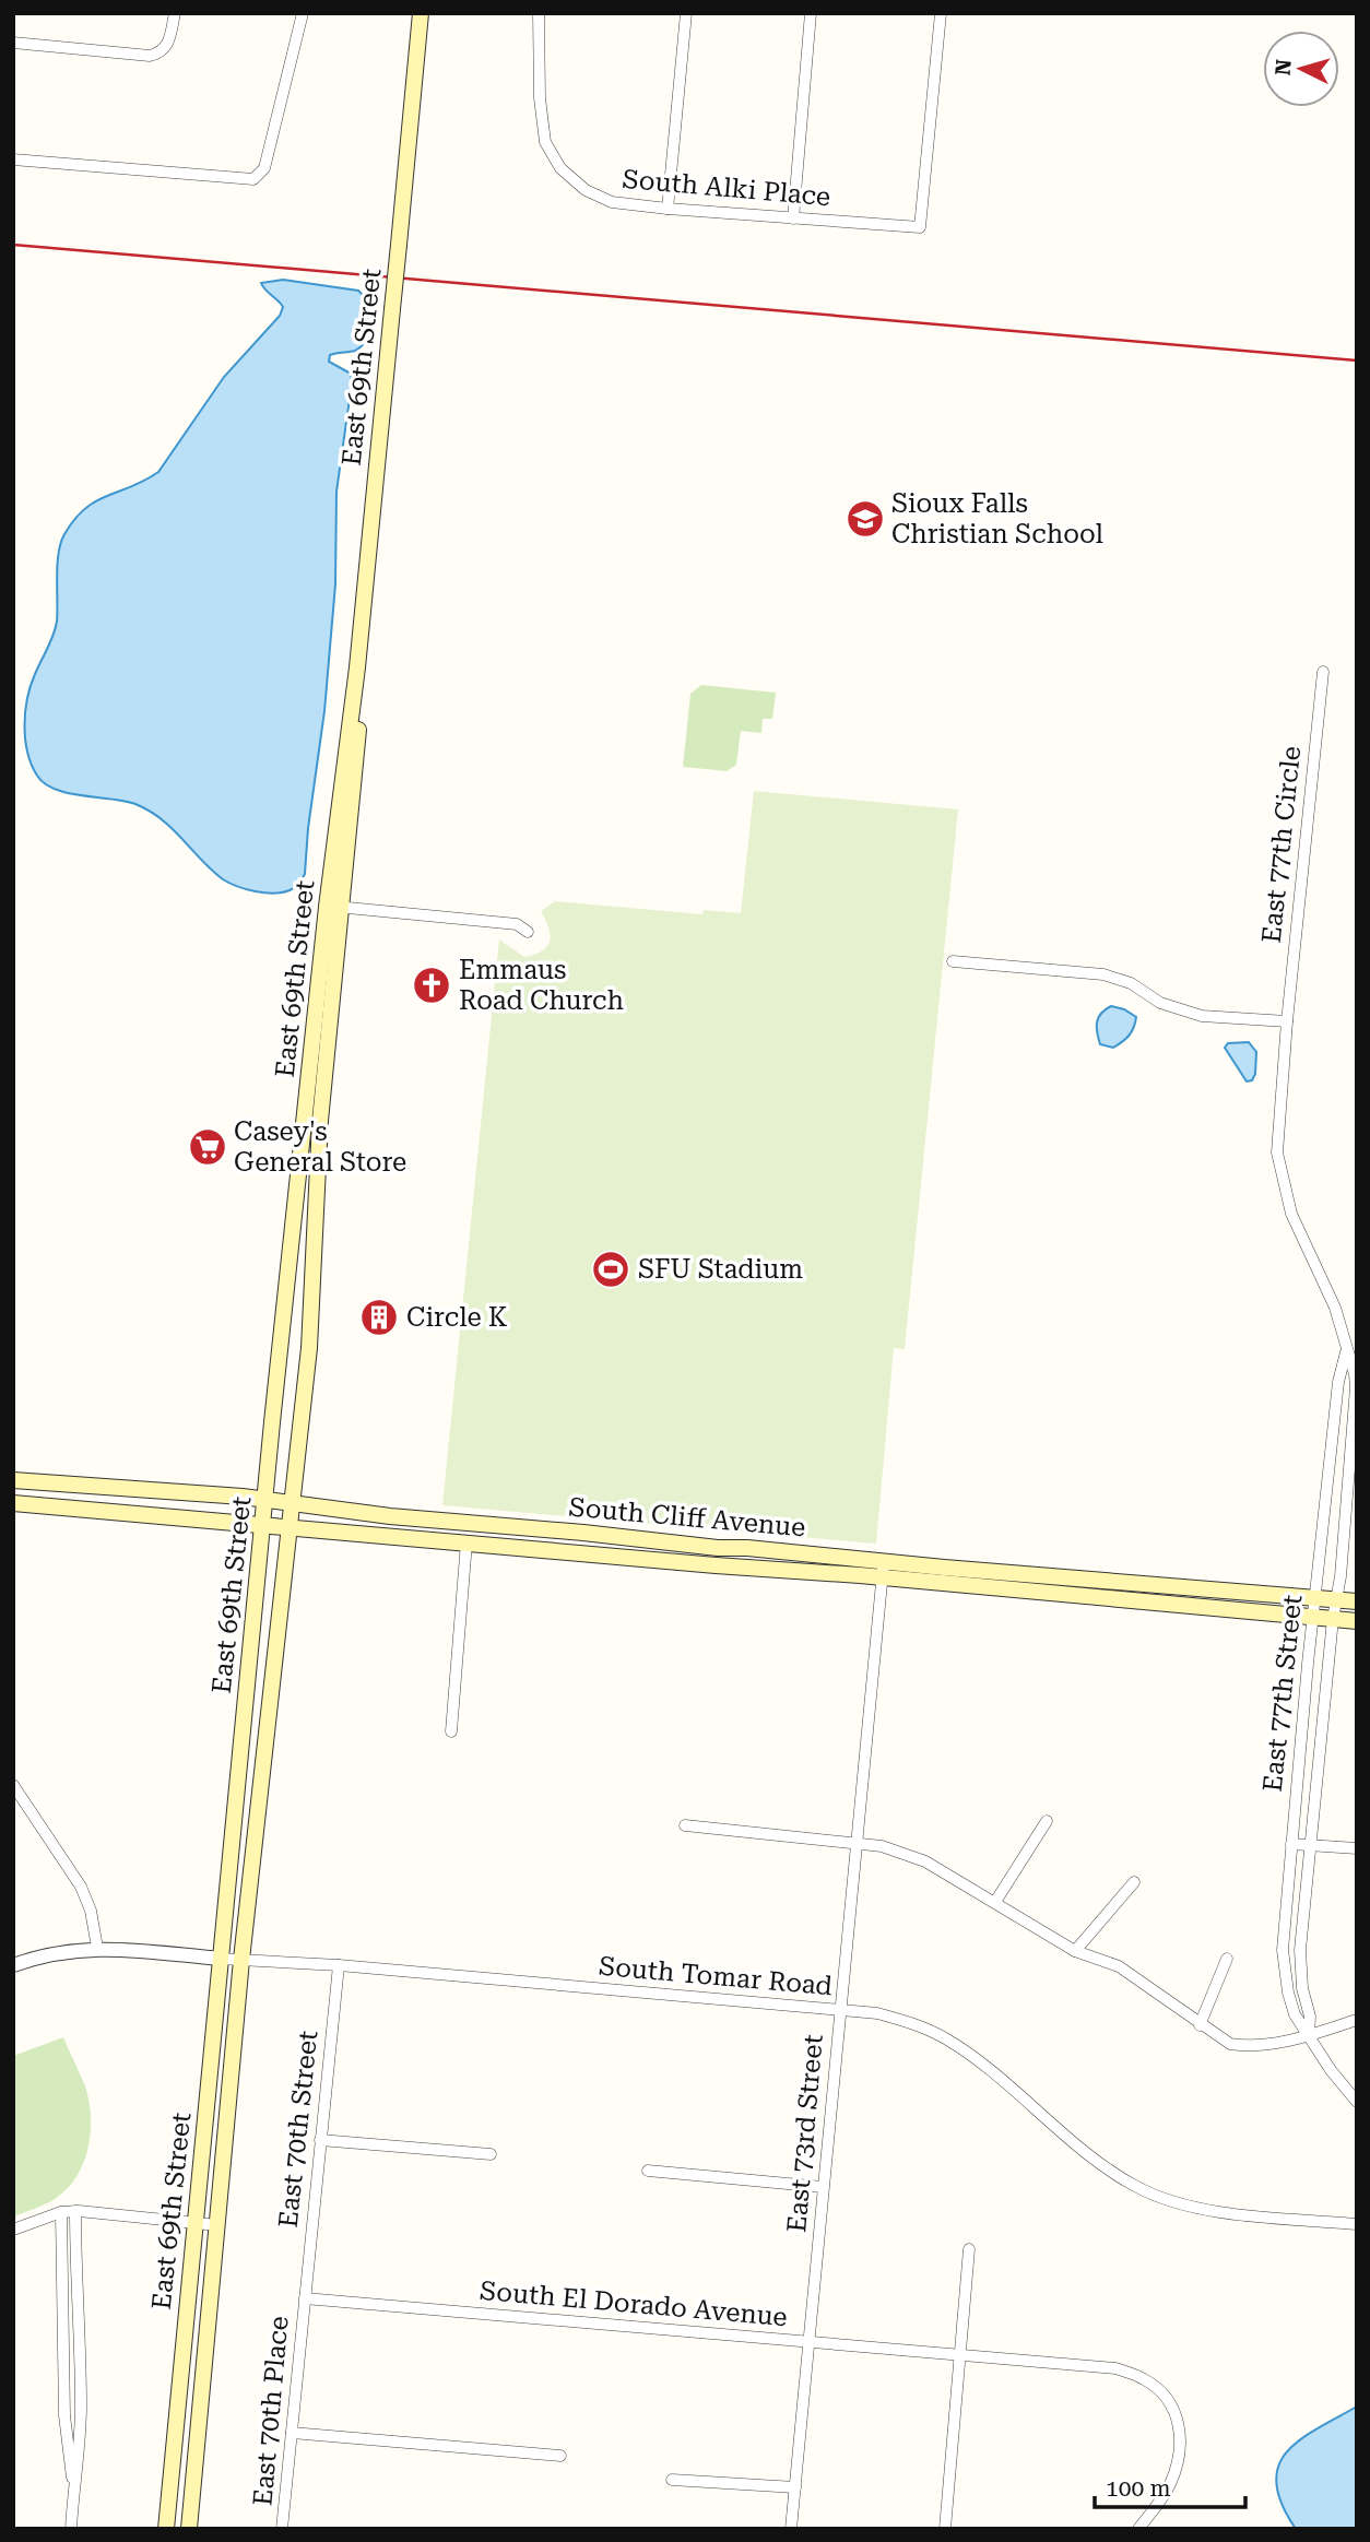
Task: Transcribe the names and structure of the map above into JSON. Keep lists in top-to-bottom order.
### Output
{
  "streets": {
    "main road": ["East 69th Street", "South Cliff Avenue"],
    "street": [
      "South Alki Place",
      "East 77th Circle",
      "East 77th Street",
      "South Tomar Road",
      "East 70th Street",
      "East 73rd Street",
      "South El Dorado Avenue",
      "East 70th Place"
    ]
  },
  "crossings": [
    ["East 69th Street", "South Cliff Avenue"],
    ["East 69th Street", "South Tomar Road"],
    ["East 77th Circle", "East 77th Street"],
    ["South Cliff Avenue", "East 77th Street"],
    ["South Cliff Avenue", "East 73rd Street"],
    ["South Tomar Road", "East 70th Street"],
    ["South Tomar Road", "East 73rd Street"],
    ["East 70th Street", "South El Dorado Avenue"],
    ["East 70th Street", "East 70th Place"],
    ["East 73rd Street", "South El Dorado Avenue"],
    ["South El Dorado Avenue", "East 70th Place"]
  ],
  "places": {
    "school or university": ["Sioux Falls Christian School"],
    "church": ["Emmaus Road Church"],
    "supermarket": ["Casey's General Store"],
    "sports": ["SFU Stadium"],
    "building": ["Circle K"]
  },
  "scale_bar": "100 m",
  "north": "left"
}
